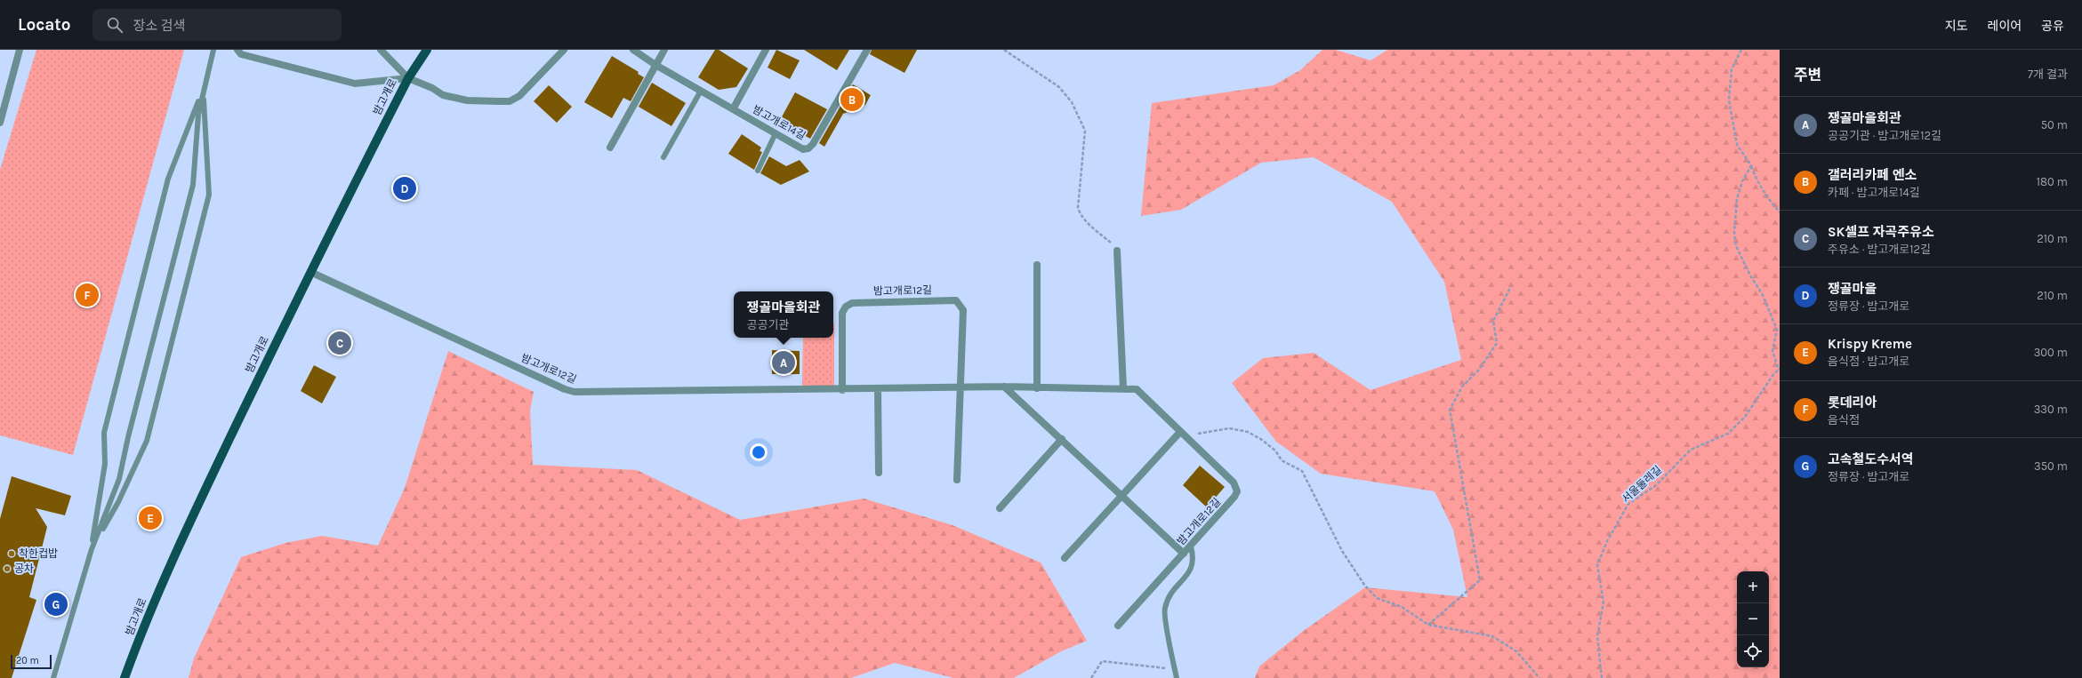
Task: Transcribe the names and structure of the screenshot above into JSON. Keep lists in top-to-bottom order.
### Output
{
  "streets": {
    "main road": ["밤고개로"],
    "street": ["밤고개로14길", "밤고개로12길"],
    "path": ["서울둘레길"]
  },
  "crossings": [
    ["밤고개로", "밤고개로12길"]
  ],
  "places": ["착한컵밥", "공차"],
  "scale_bar": "20 m",
  "page": {
    "header": "Locato",
    "search": "장소 검색",
    "nav": ["지도", "레이어", "공유"],
    "heading": ["주변", "7개 결과"],
    "pins": [
      "B",
      "D",
      "F",
      "C",
      "A",
      "E",
      "G"
    ],
    "list": [
      {
        "mark": "A",
        "name": "쟁골마을회관",
        "note": "공공기관 · 밤고개로12길",
        "value": "50 m"
      },
      {
        "mark": "B",
        "name": "갤러리카페 엔소",
        "note": "카페 · 밤고개로14길",
        "value": "180 m"
      },
      {
        "mark": "C",
        "name": "SK셀프 자곡주유소",
        "note": "주유소 · 밤고개로12길",
        "value": "210 m"
      },
      {
        "mark": "D",
        "name": "쟁골마을",
        "note": "정류장 · 밤고개로",
        "value": "210 m"
      },
      {
        "mark": "E",
        "name": "Krispy Kreme",
        "note": "음식점 · 밤고개로",
        "value": "300 m"
      },
      {
        "mark": "F",
        "name": "롯데리아",
        "note": "음식점",
        "value": "330 m"
      },
      {
        "mark": "G",
        "name": "고속철도수서역",
        "note": "정류장 · 밤고개로",
        "value": "350 m"
      }
    ],
    "popup": ["쟁골마을회관", "공공기관"],
    "map_buttons": ["+", "−"],
    "scale": "20 m"
  }
}
